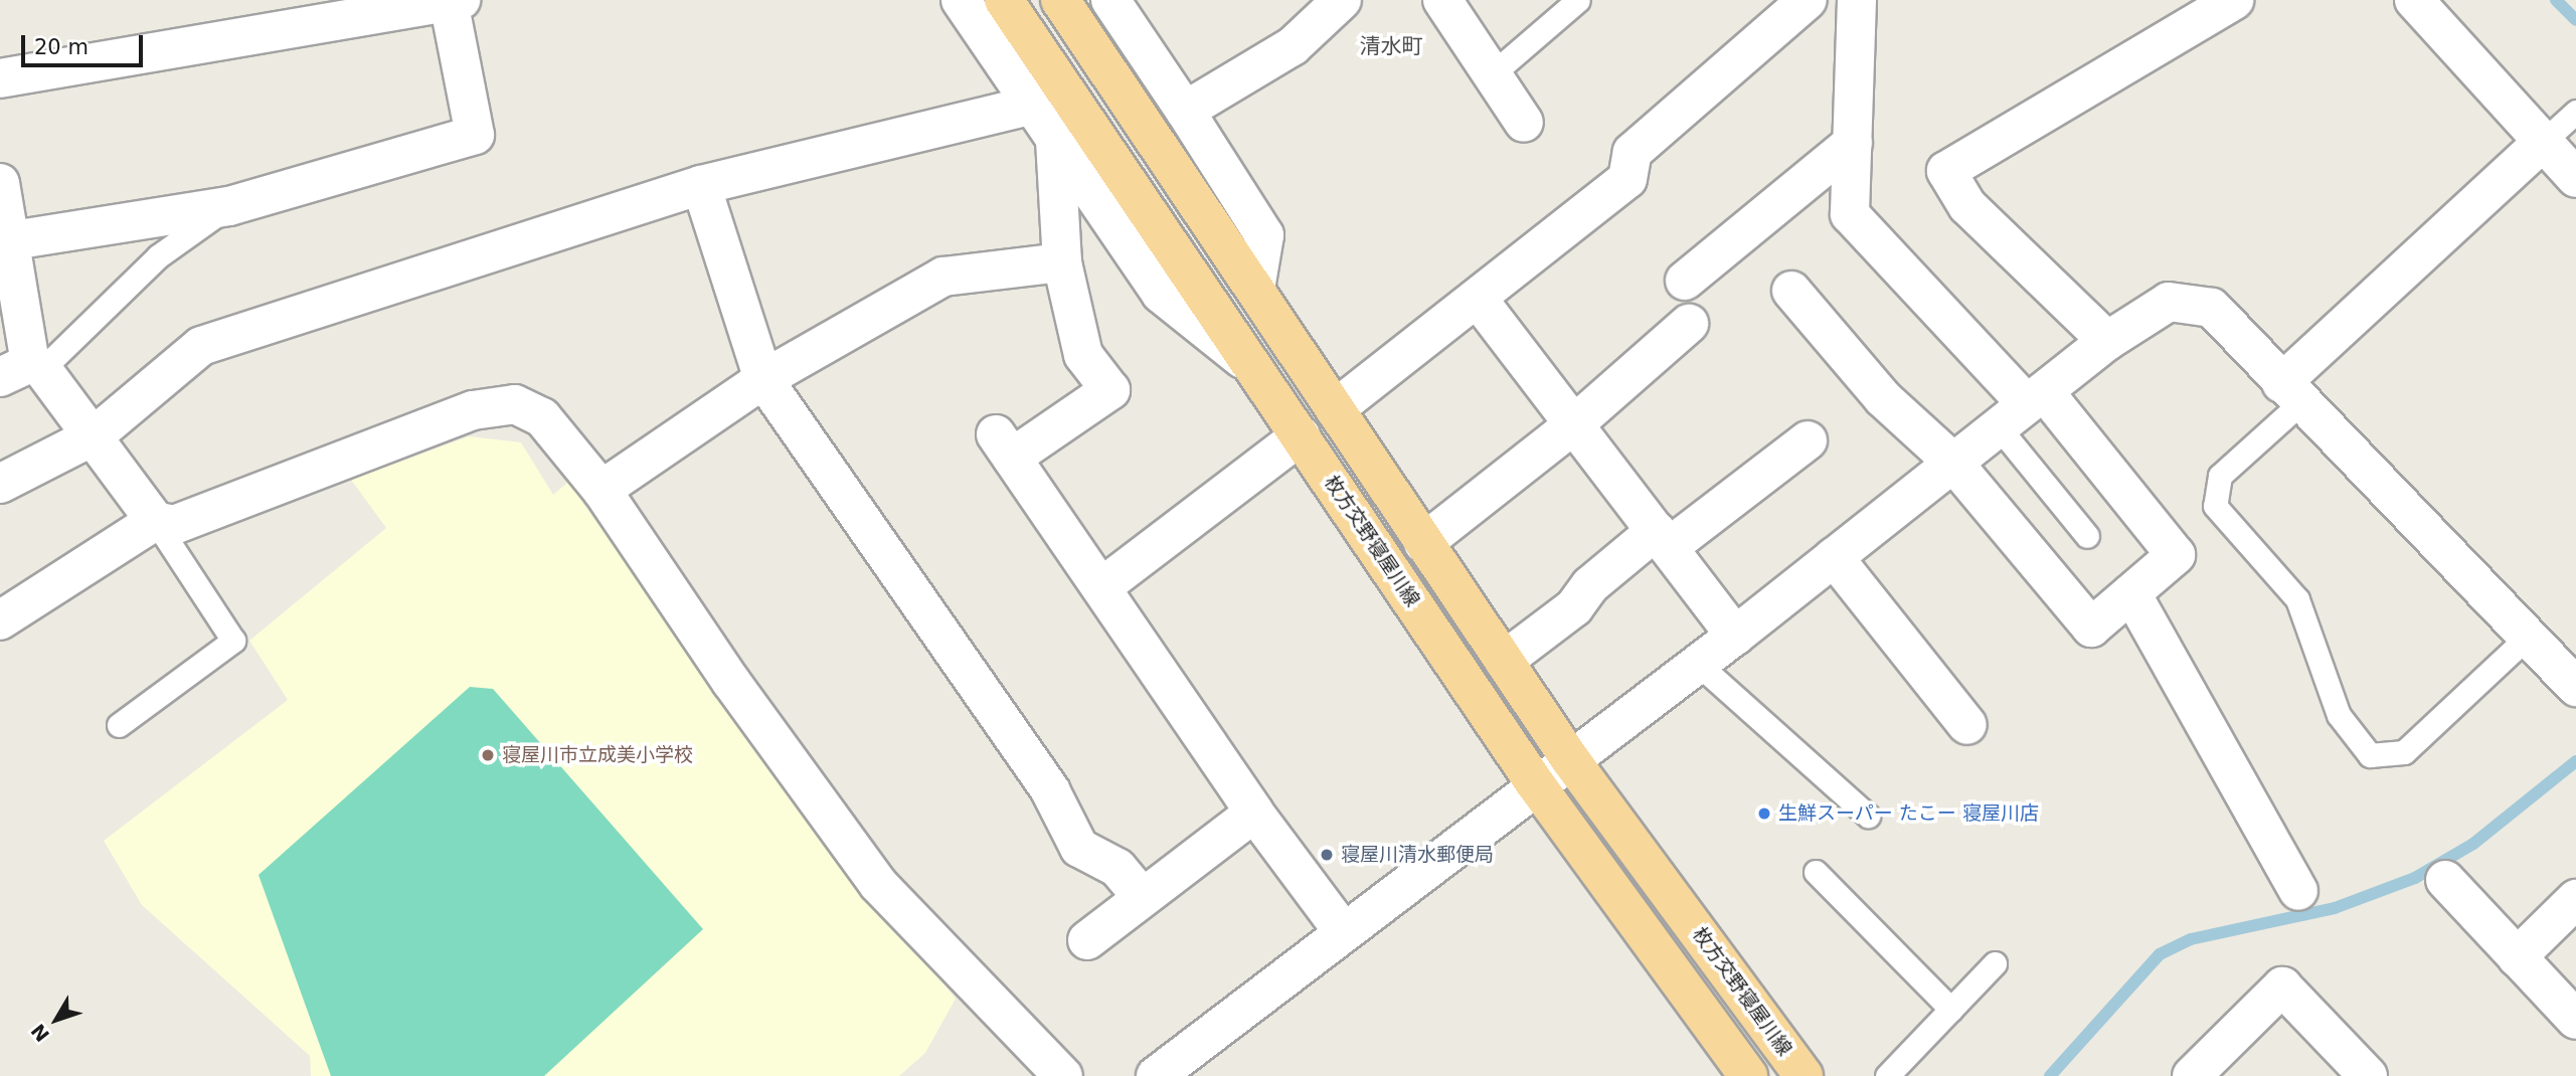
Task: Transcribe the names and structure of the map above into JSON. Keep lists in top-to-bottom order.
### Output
{
  "streets": {
    "main road": ["枚方交野寝屋川線"]
  },
  "districts": ["清水町"],
  "places": ["寝屋川市立成美小学校", "生鮮スーパー たこー 寝屋川店", "寝屋川清水郵便局"],
  "scale_bar": "20 m",
  "north": "bottom left"
}
